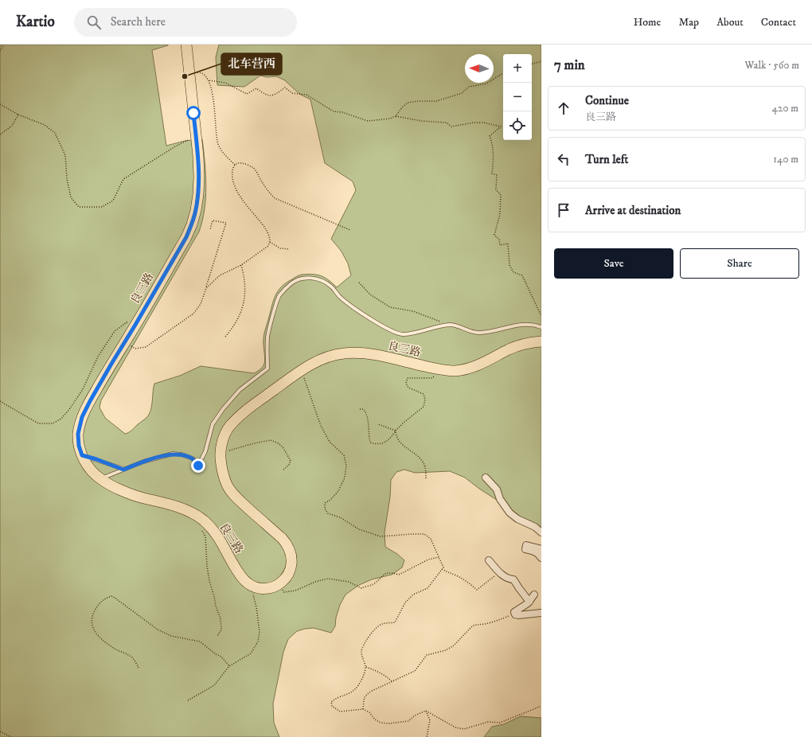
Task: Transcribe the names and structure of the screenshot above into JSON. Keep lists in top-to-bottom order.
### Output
{
  "streets": {
    "main road": ["良三路"]
  },
  "places": ["北车营西"],
  "north": "left",
  "page": {
    "header": "Kartio",
    "search": "Search here",
    "nav": [
      "Home",
      "Map",
      "About",
      "Contact"
    ],
    "heading": ["7 min", "Walk · 560 m"],
    "map_buttons": ["+", "−"],
    "list": [
      ["Continue", "良三路", "420 m"],
      ["Turn left", "140 m"],
      "Arrive at destination"
    ],
    "buttons": ["Save", "Share"]
  }
}
